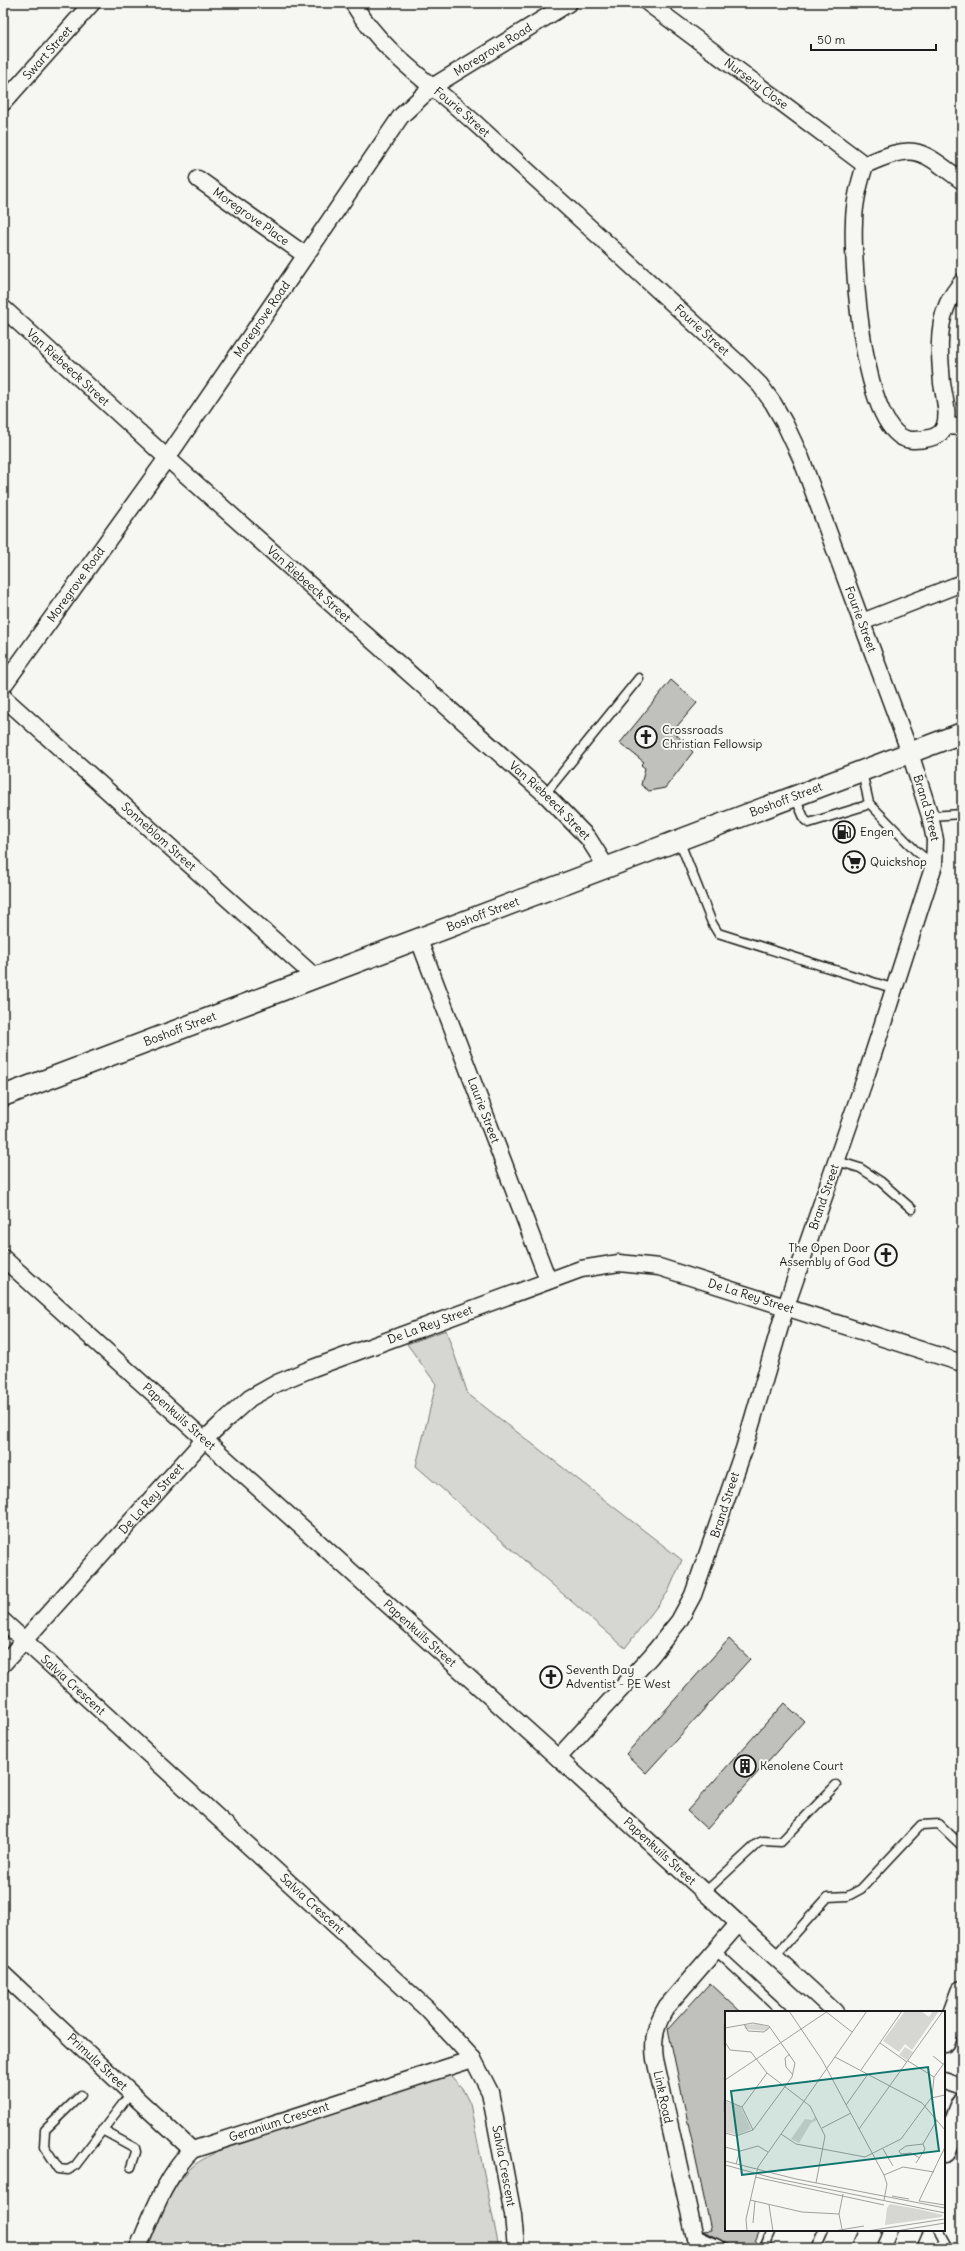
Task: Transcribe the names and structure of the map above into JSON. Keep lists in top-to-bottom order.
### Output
{
  "streets": {
    "street": [
      "Moregrove Road",
      "Swart Street",
      "Nursery Close",
      "Fourie Street",
      "Moregrove Place",
      "Van Riebeeck Street",
      "Boshoff Street",
      "Brand Street",
      "Sonneblom Street",
      "Laurie Street",
      "De La Rey Street",
      "Papenkuils Street",
      "Salvia Crescent",
      "Primula Street",
      "Link Road",
      "Geranium Crescent"
    ]
  },
  "crossings": [
    ["Moregrove Road", "Fourie Street"],
    ["Moregrove Road", "Moregrove Place"],
    ["Moregrove Road", "Van Riebeeck Street"],
    ["Fourie Street", "Boshoff Street"],
    ["Fourie Street", "Brand Street"],
    ["Van Riebeeck Street", "Boshoff Street"],
    ["Boshoff Street", "Brand Street"],
    ["Boshoff Street", "Sonneblom Street"],
    ["Boshoff Street", "Laurie Street"],
    ["Brand Street", "De La Rey Street"],
    ["Brand Street", "Papenkuils Street"],
    ["Laurie Street", "De La Rey Street"],
    ["De La Rey Street", "Papenkuils Street"],
    ["De La Rey Street", "Salvia Crescent"],
    ["Papenkuils Street", "Link Road"],
    ["Salvia Crescent", "Geranium Crescent"],
    ["Primula Street", "Geranium Crescent"]
  ],
  "places": {
    "church": ["Crossroads Christian Fellowsip", "The Open Door Assembly of God", "Seventh Day Adventist - PE West"],
    "fuel station": ["Engen"],
    "supermarket": ["Quickshop"],
    "building": ["Kenolene Court"]
  },
  "scale_bar": "50 m"
}
